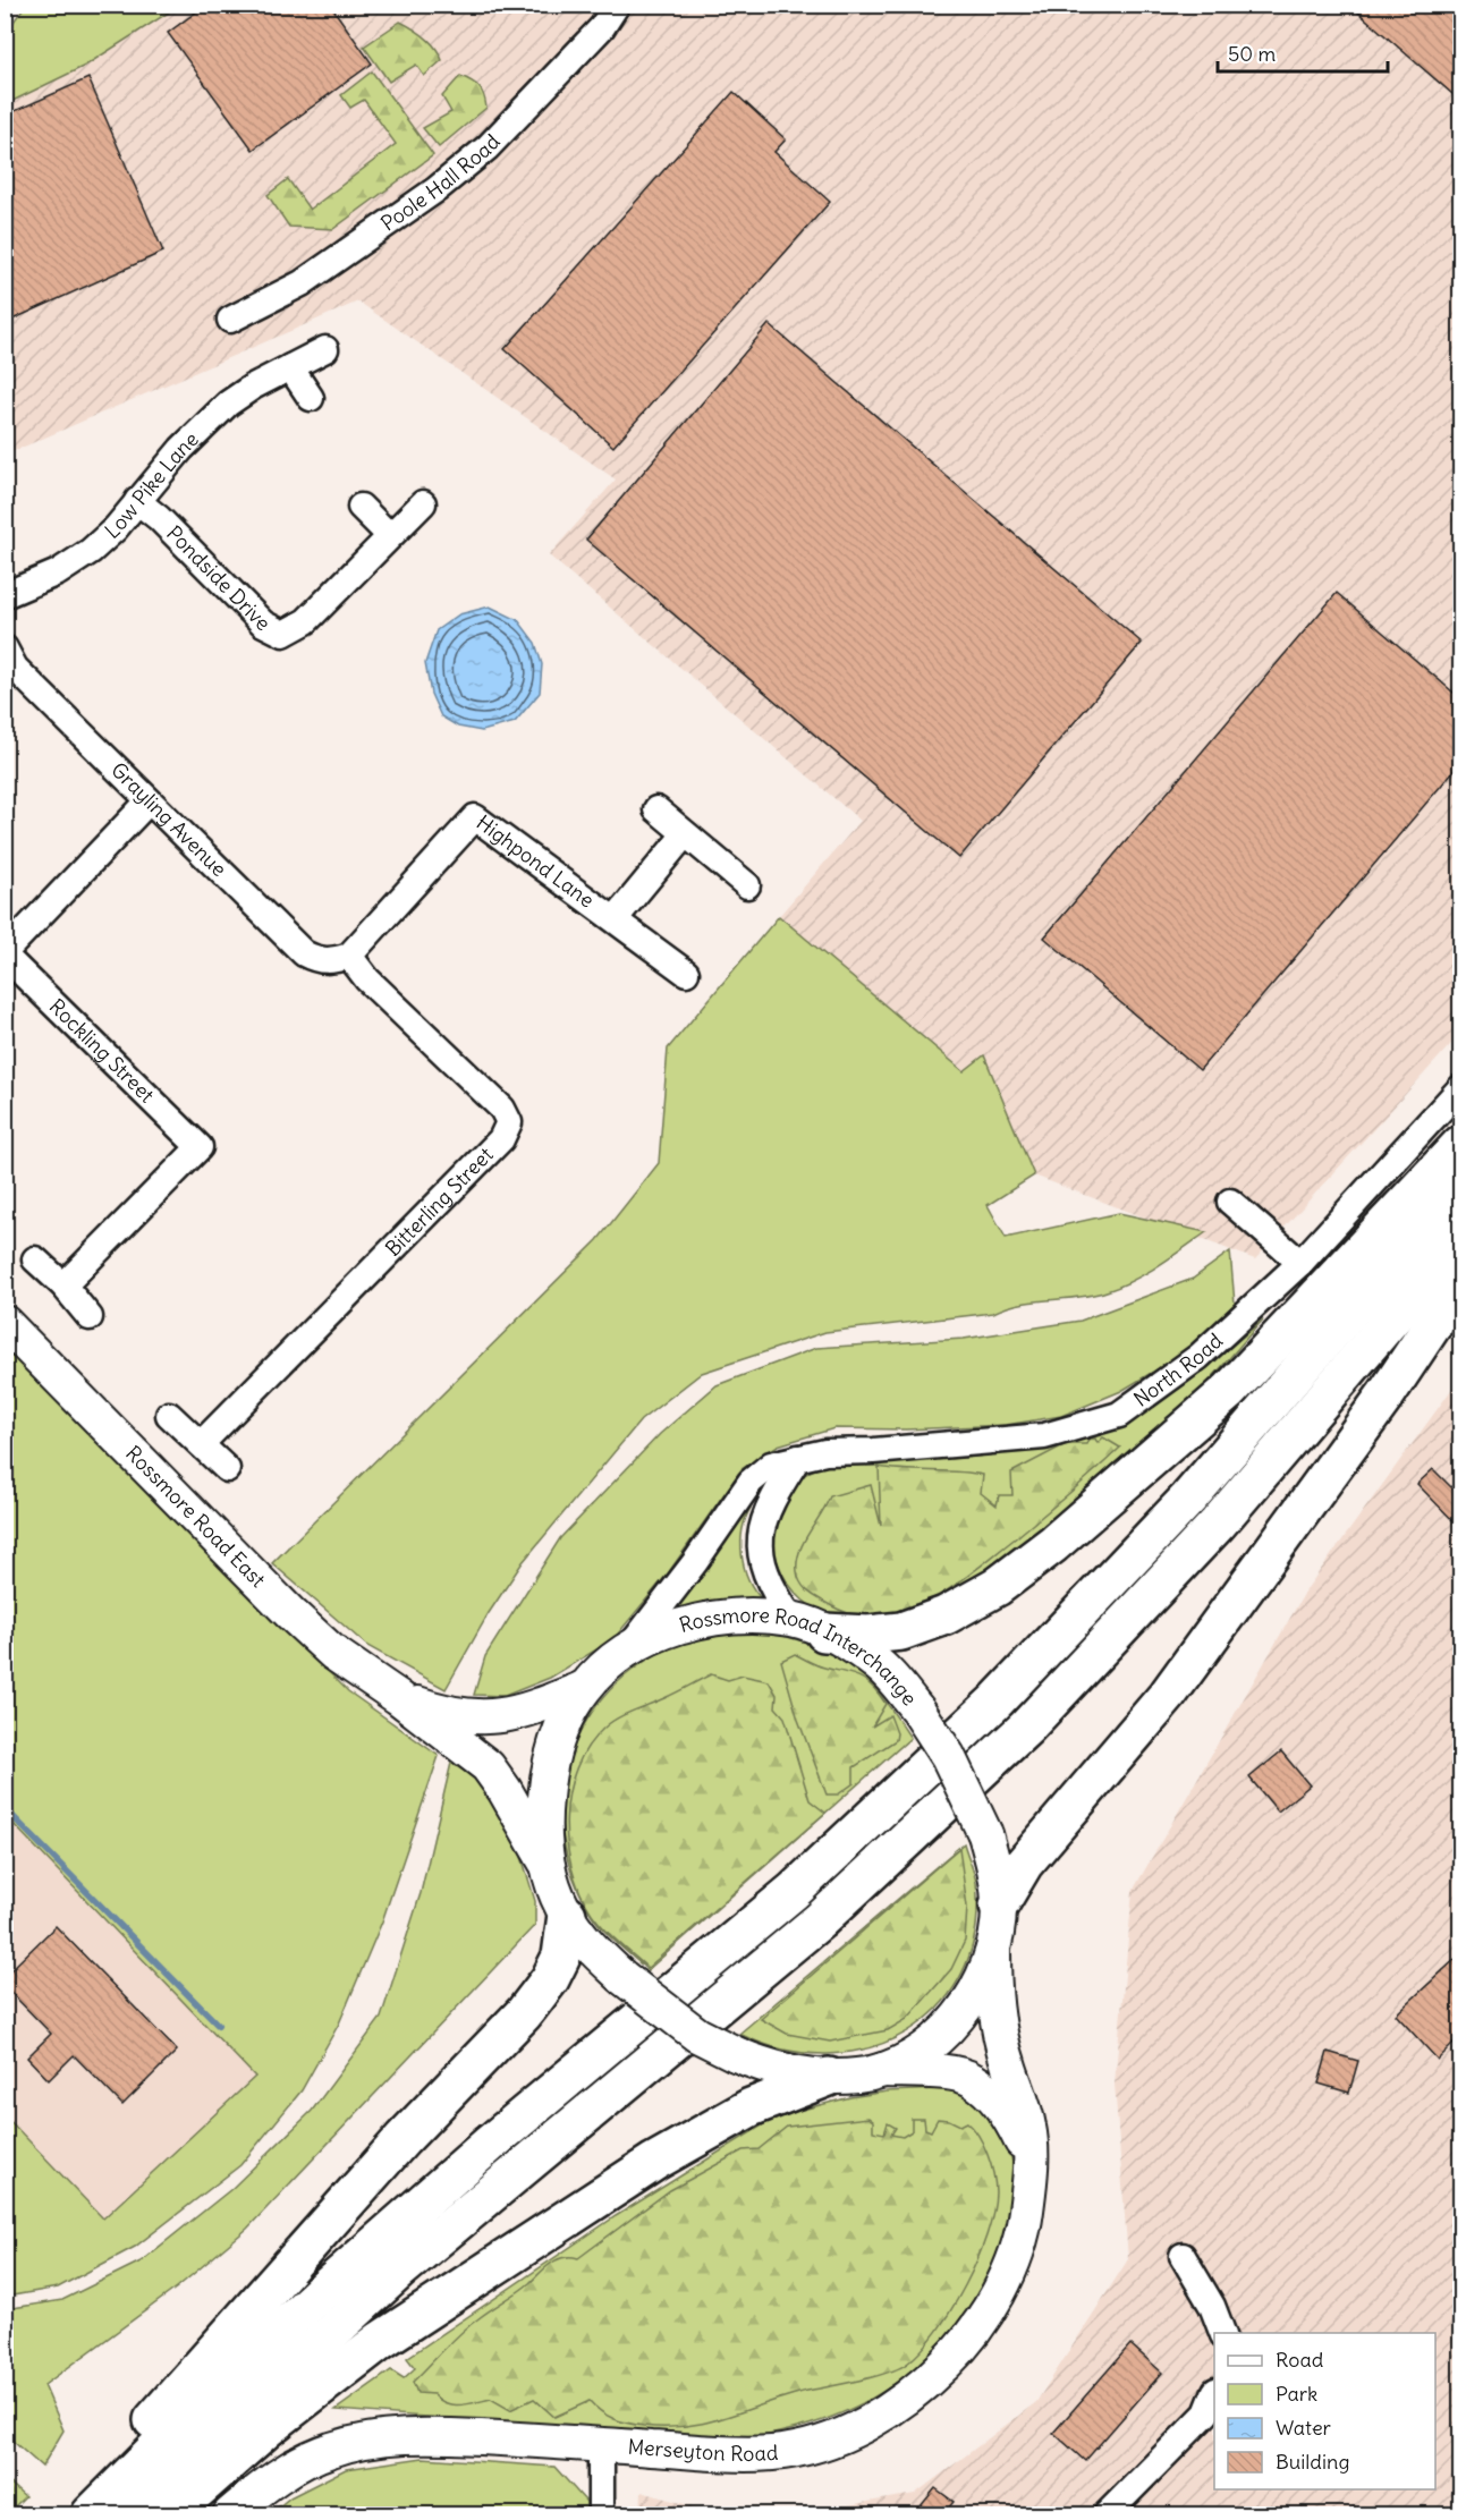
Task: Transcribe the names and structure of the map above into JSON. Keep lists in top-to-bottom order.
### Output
{
  "streets": {
    "main road": ["Rossmore Road East", "Rossmore Road Interchange", "Merseyton Road"],
    "street": [
      "Poole Hall Road",
      "Low Pike Lane",
      "Pondside Drive",
      "Grayling Avenue",
      "Highpond Lane",
      "Rockling Street",
      "Bitterling Street",
      "North Road"
    ]
  },
  "crossings": [
    ["Low Pike Lane", "Pondside Drive"],
    ["Grayling Avenue", "Highpond Lane"],
    ["Grayling Avenue", "Bitterling Street"],
    ["Highpond Lane", "Bitterling Street"],
    ["North Road", "Rossmore Road Interchange"],
    ["Rossmore Road East", "Rossmore Road Interchange"],
    ["Rossmore Road Interchange", "Merseyton Road"]
  ],
  "legend": [
    "Road",
    "Park",
    "Water",
    "Building"
  ],
  "scale_bar": "50 m"
}
